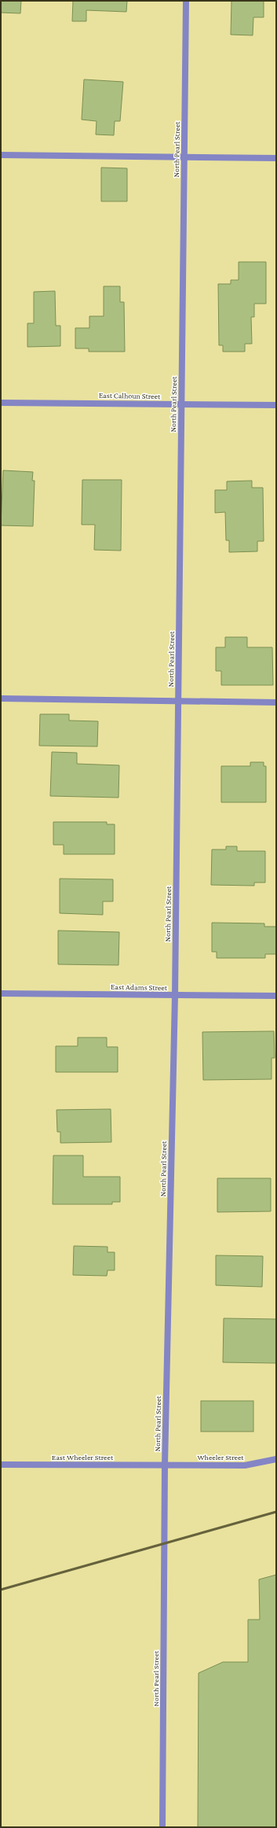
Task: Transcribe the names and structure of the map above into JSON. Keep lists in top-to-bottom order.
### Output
{
  "streets": {
    "street": [
      "North Pearl Street",
      "East Calhoun Street",
      "East Adams Street",
      "East Wheeler Street",
      "Wheeler Street"
    ]
  },
  "crossings": [
    ["North Pearl Street", "East Calhoun Street"],
    ["North Pearl Street", "East Adams Street"],
    ["North Pearl Street", "East Wheeler Street"],
    ["North Pearl Street", "Wheeler Street"],
    ["East Wheeler Street", "Wheeler Street"]
  ]
}
